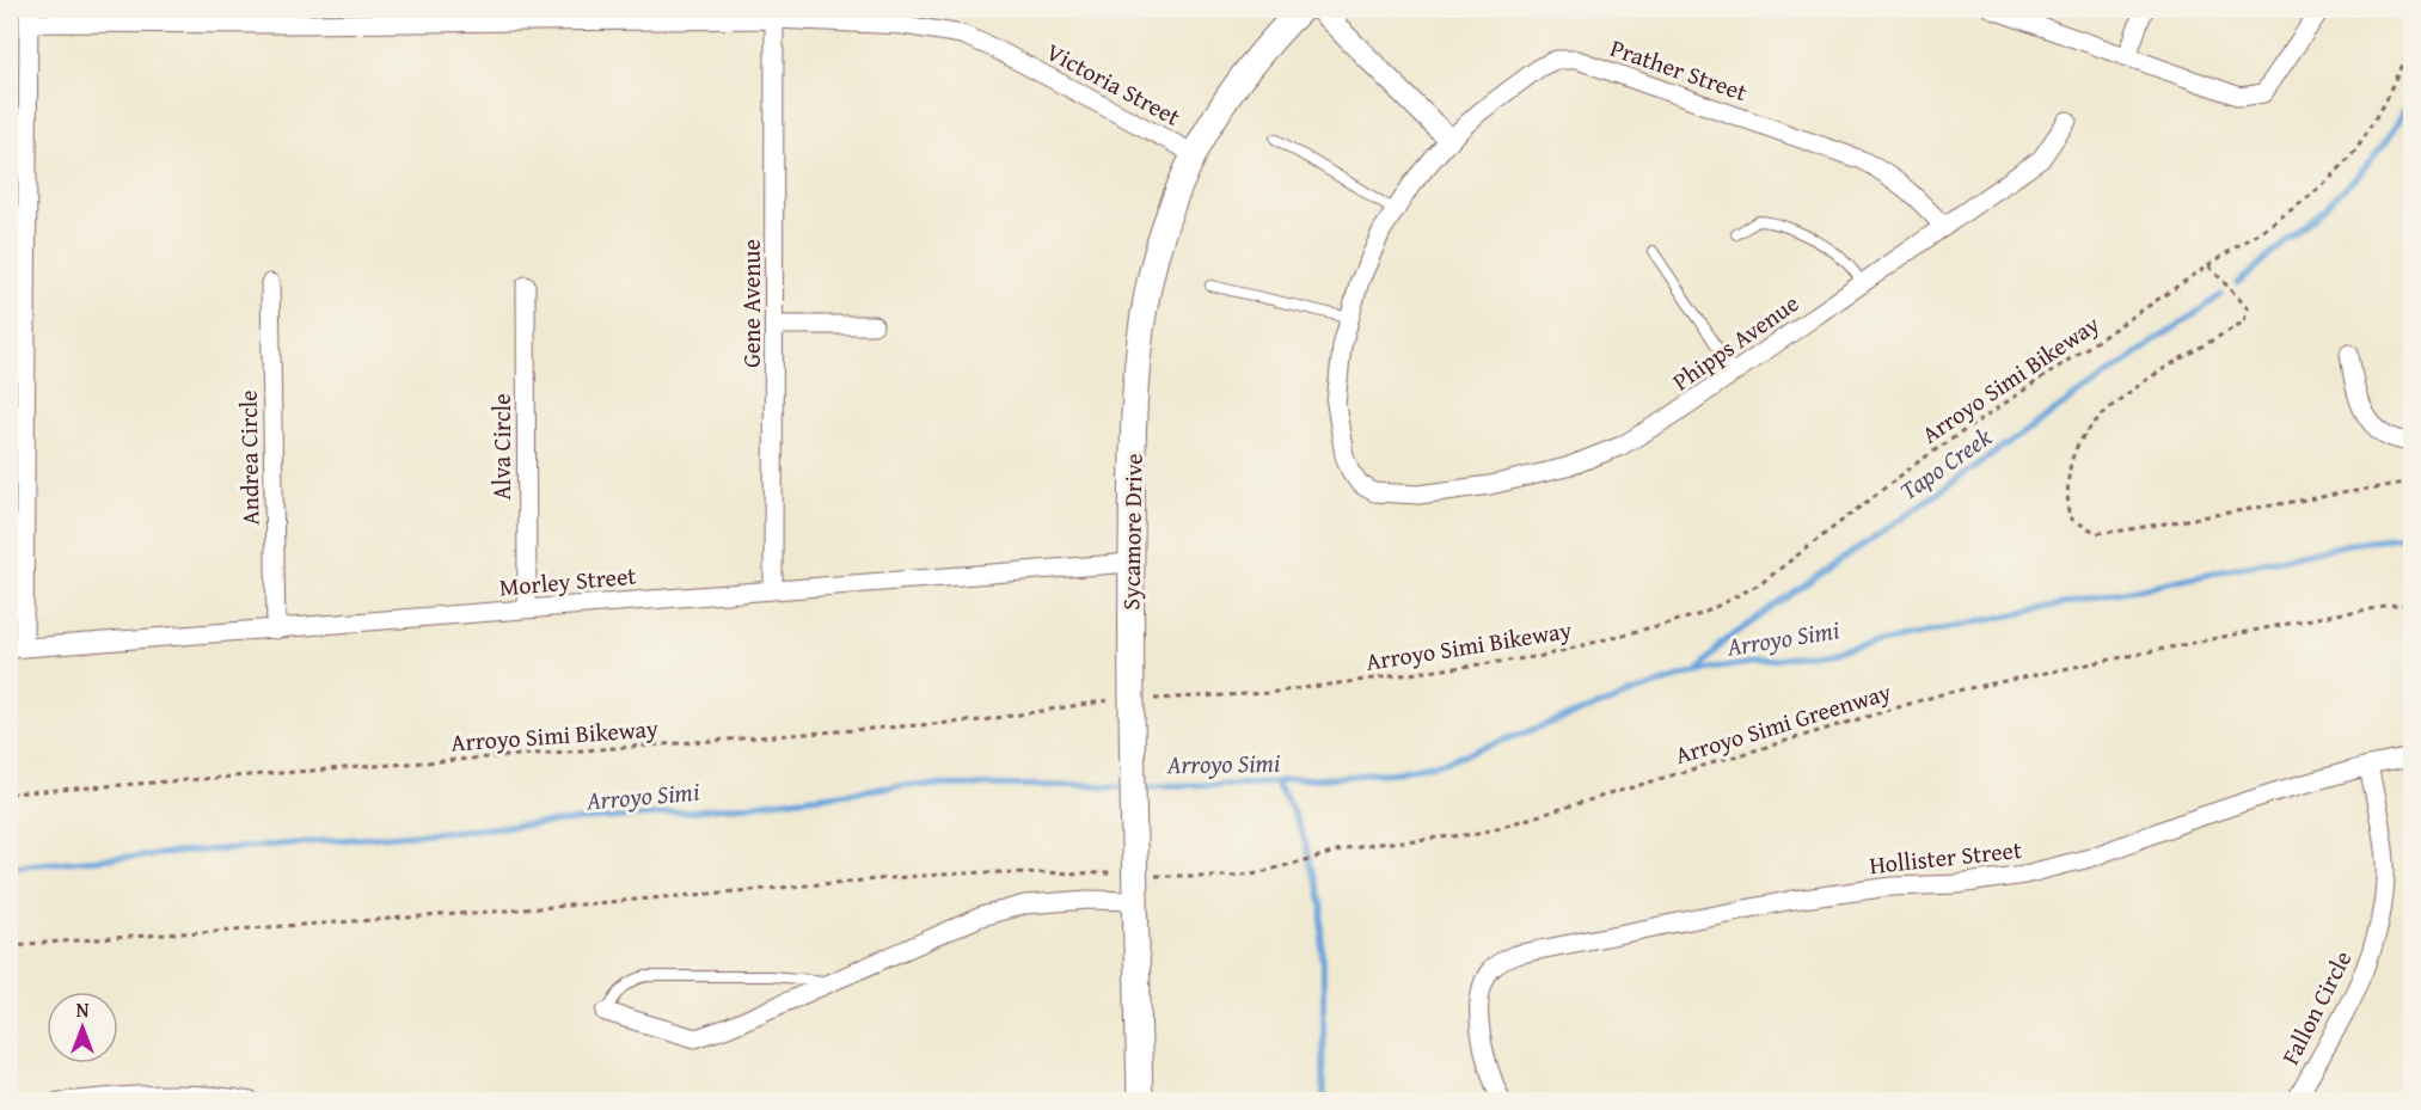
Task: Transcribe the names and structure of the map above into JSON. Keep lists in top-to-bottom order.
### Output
{
  "streets": {
    "main road": ["Sycamore Drive"],
    "street": [
      "Prather Street",
      "Victoria Street",
      "Gene Avenue",
      "Phipps Avenue",
      "Alva Circle",
      "Andrea Circle",
      "Morley Street",
      "Hollister Street",
      "Fallon Circle"
    ],
    "path": ["Arroyo Simi Bikeway", "Arroyo Simi Greenway"]
  },
  "crossings": [
    ["Prather Street", "Phipps Avenue"],
    ["Victoria Street", "Gene Avenue"],
    ["Victoria Street", "Sycamore Drive"],
    ["Gene Avenue", "Morley Street"],
    ["Alva Circle", "Morley Street"],
    ["Andrea Circle", "Morley Street"],
    ["Sycamore Drive", "Morley Street"],
    ["Hollister Street", "Fallon Circle"]
  ],
  "water": ["Tapo Creek", "Arroyo Simi"],
  "north": "top"
}
